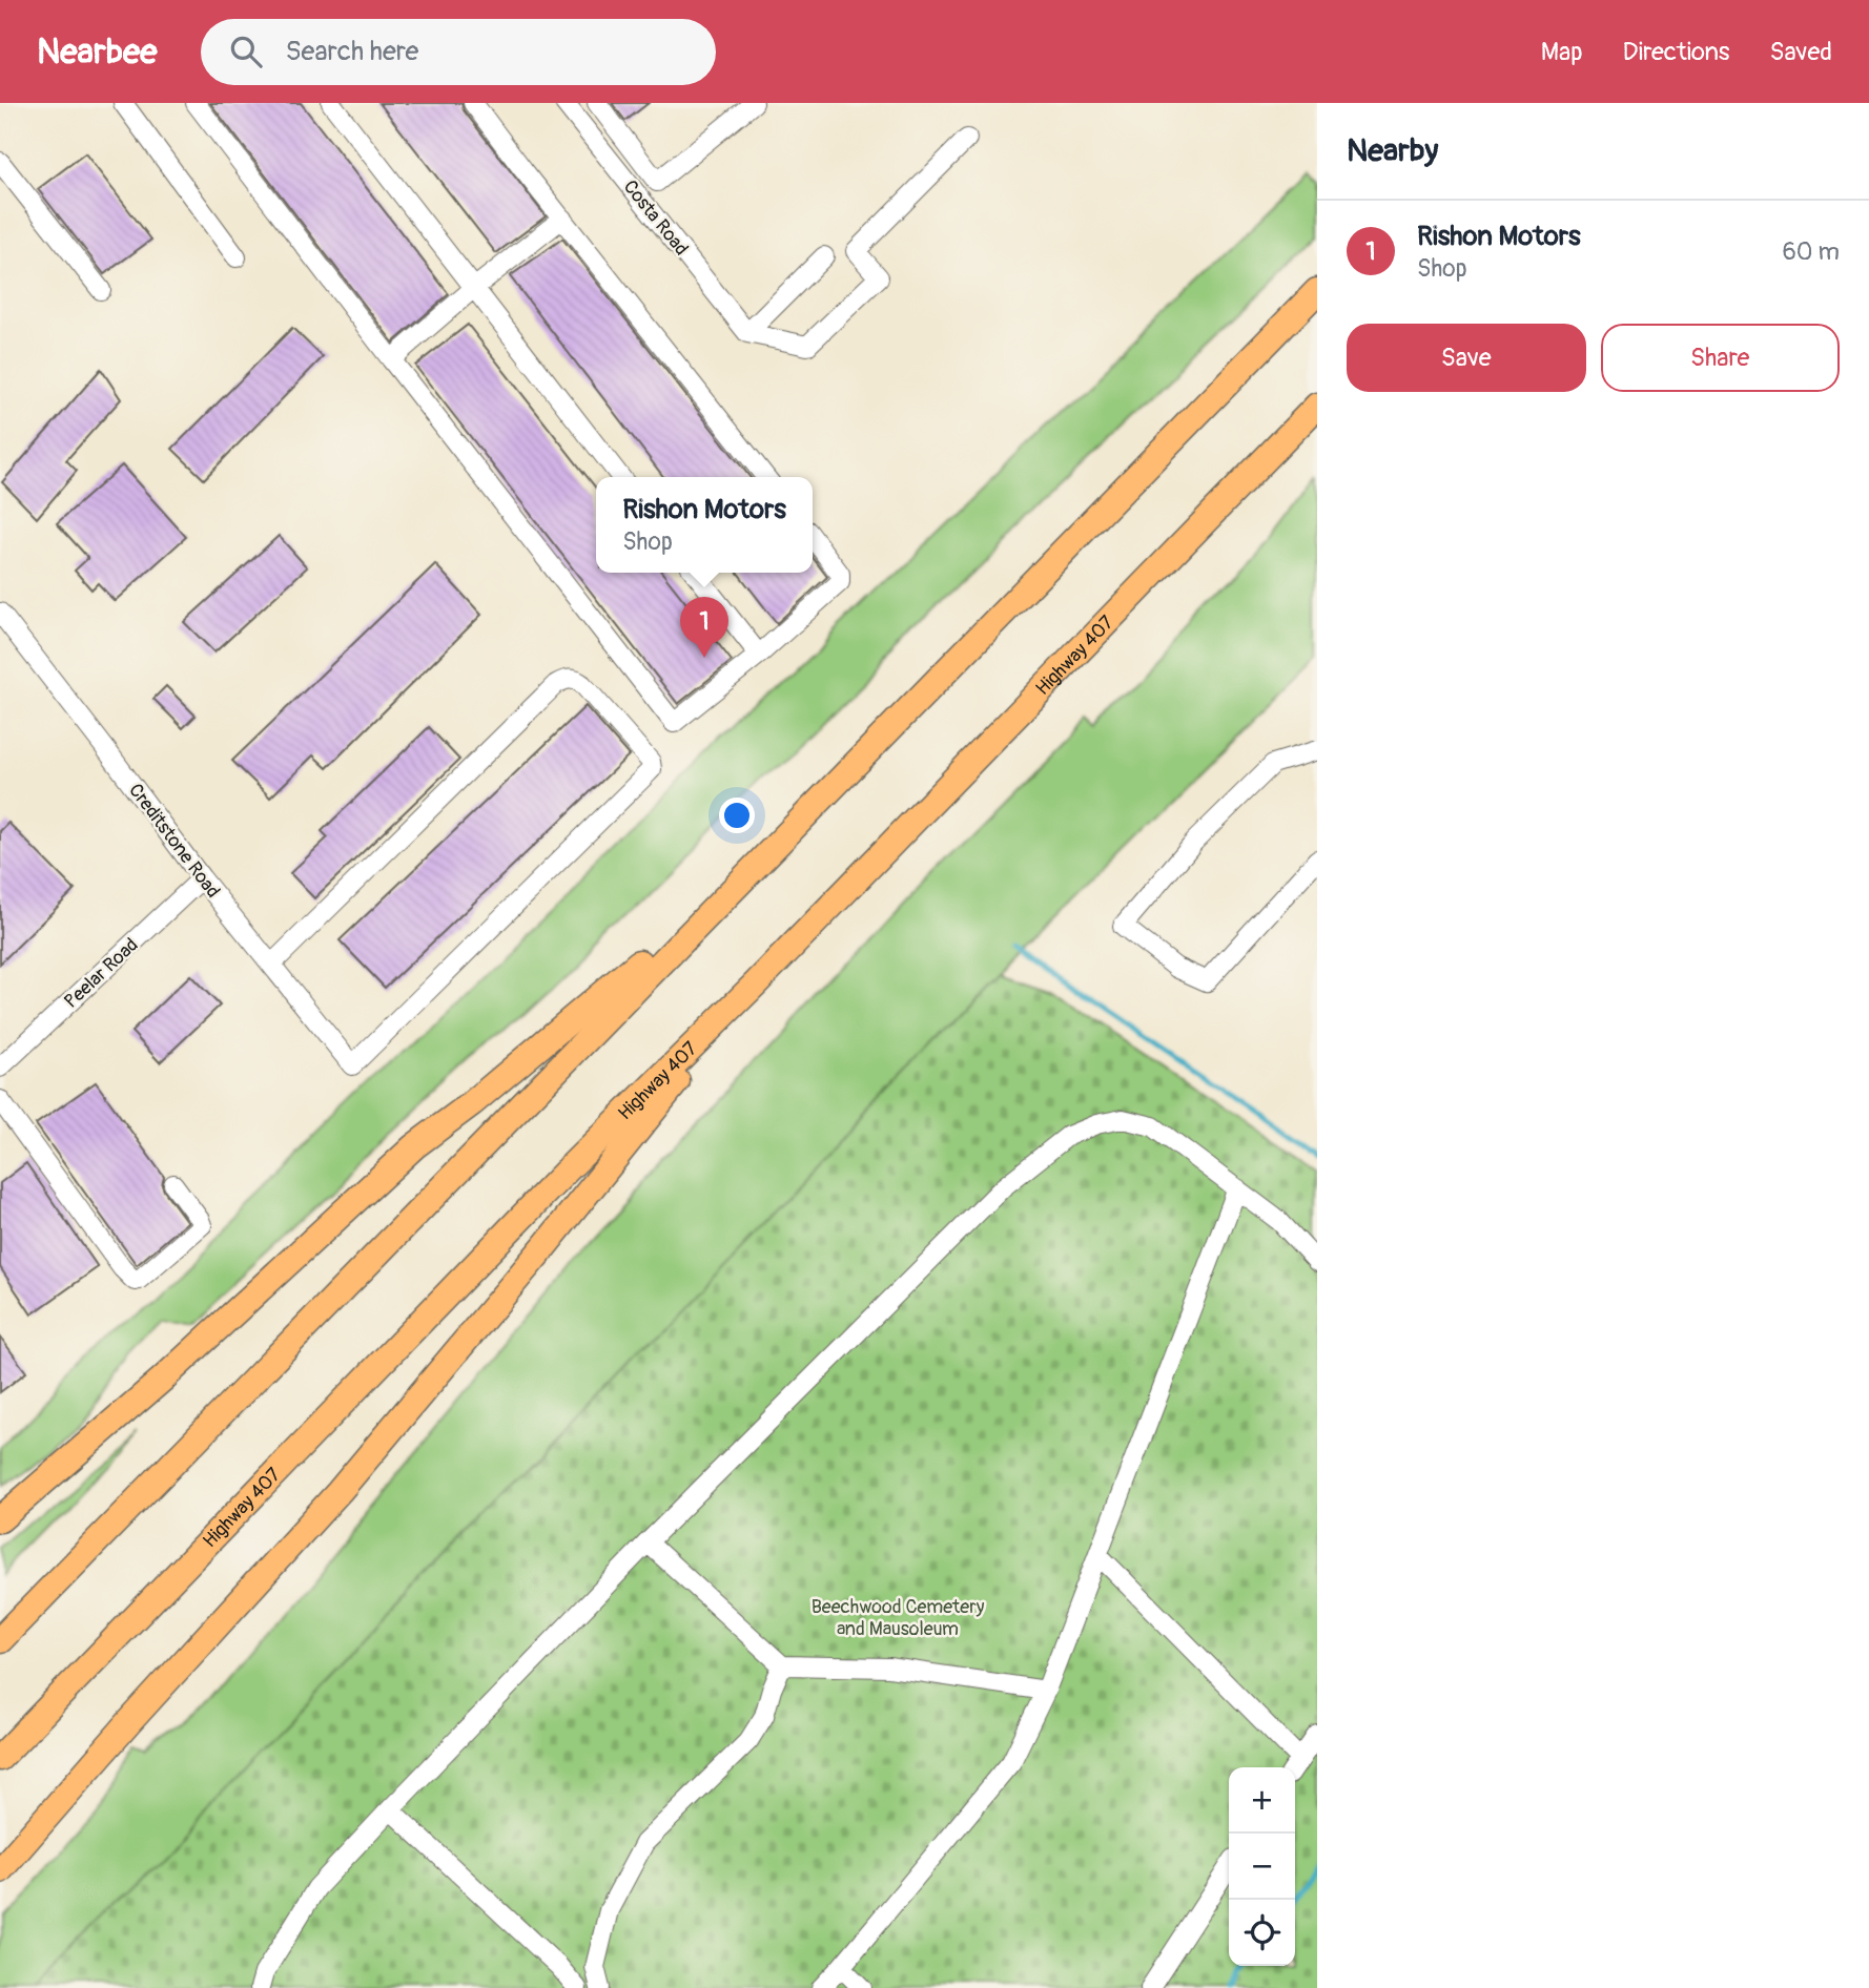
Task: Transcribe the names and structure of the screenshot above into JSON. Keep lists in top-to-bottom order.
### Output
{
  "streets": {
    "highway": ["Highway 407"],
    "street": ["Costa Road", "Creditstone Road", "Peelar Road"]
  },
  "crossings": [
    ["Creditstone Road", "Peelar Road"]
  ],
  "parks": ["Beechwood Cemetery and Mausoleum"],
  "page": {
    "header": "Nearbee",
    "search": "Search here",
    "nav": ["Map", "Directions", "Saved"],
    "heading": "Nearby",
    "list": [
      {
        "mark": "1",
        "name": "Rishon Motors",
        "note": "Shop",
        "value": "60 m"
      }
    ],
    "buttons": ["Save", "Share"],
    "popup": ["Rishon Motors", "Shop"],
    "pins": "1",
    "map_buttons": ["+", "−"]
  }
}
